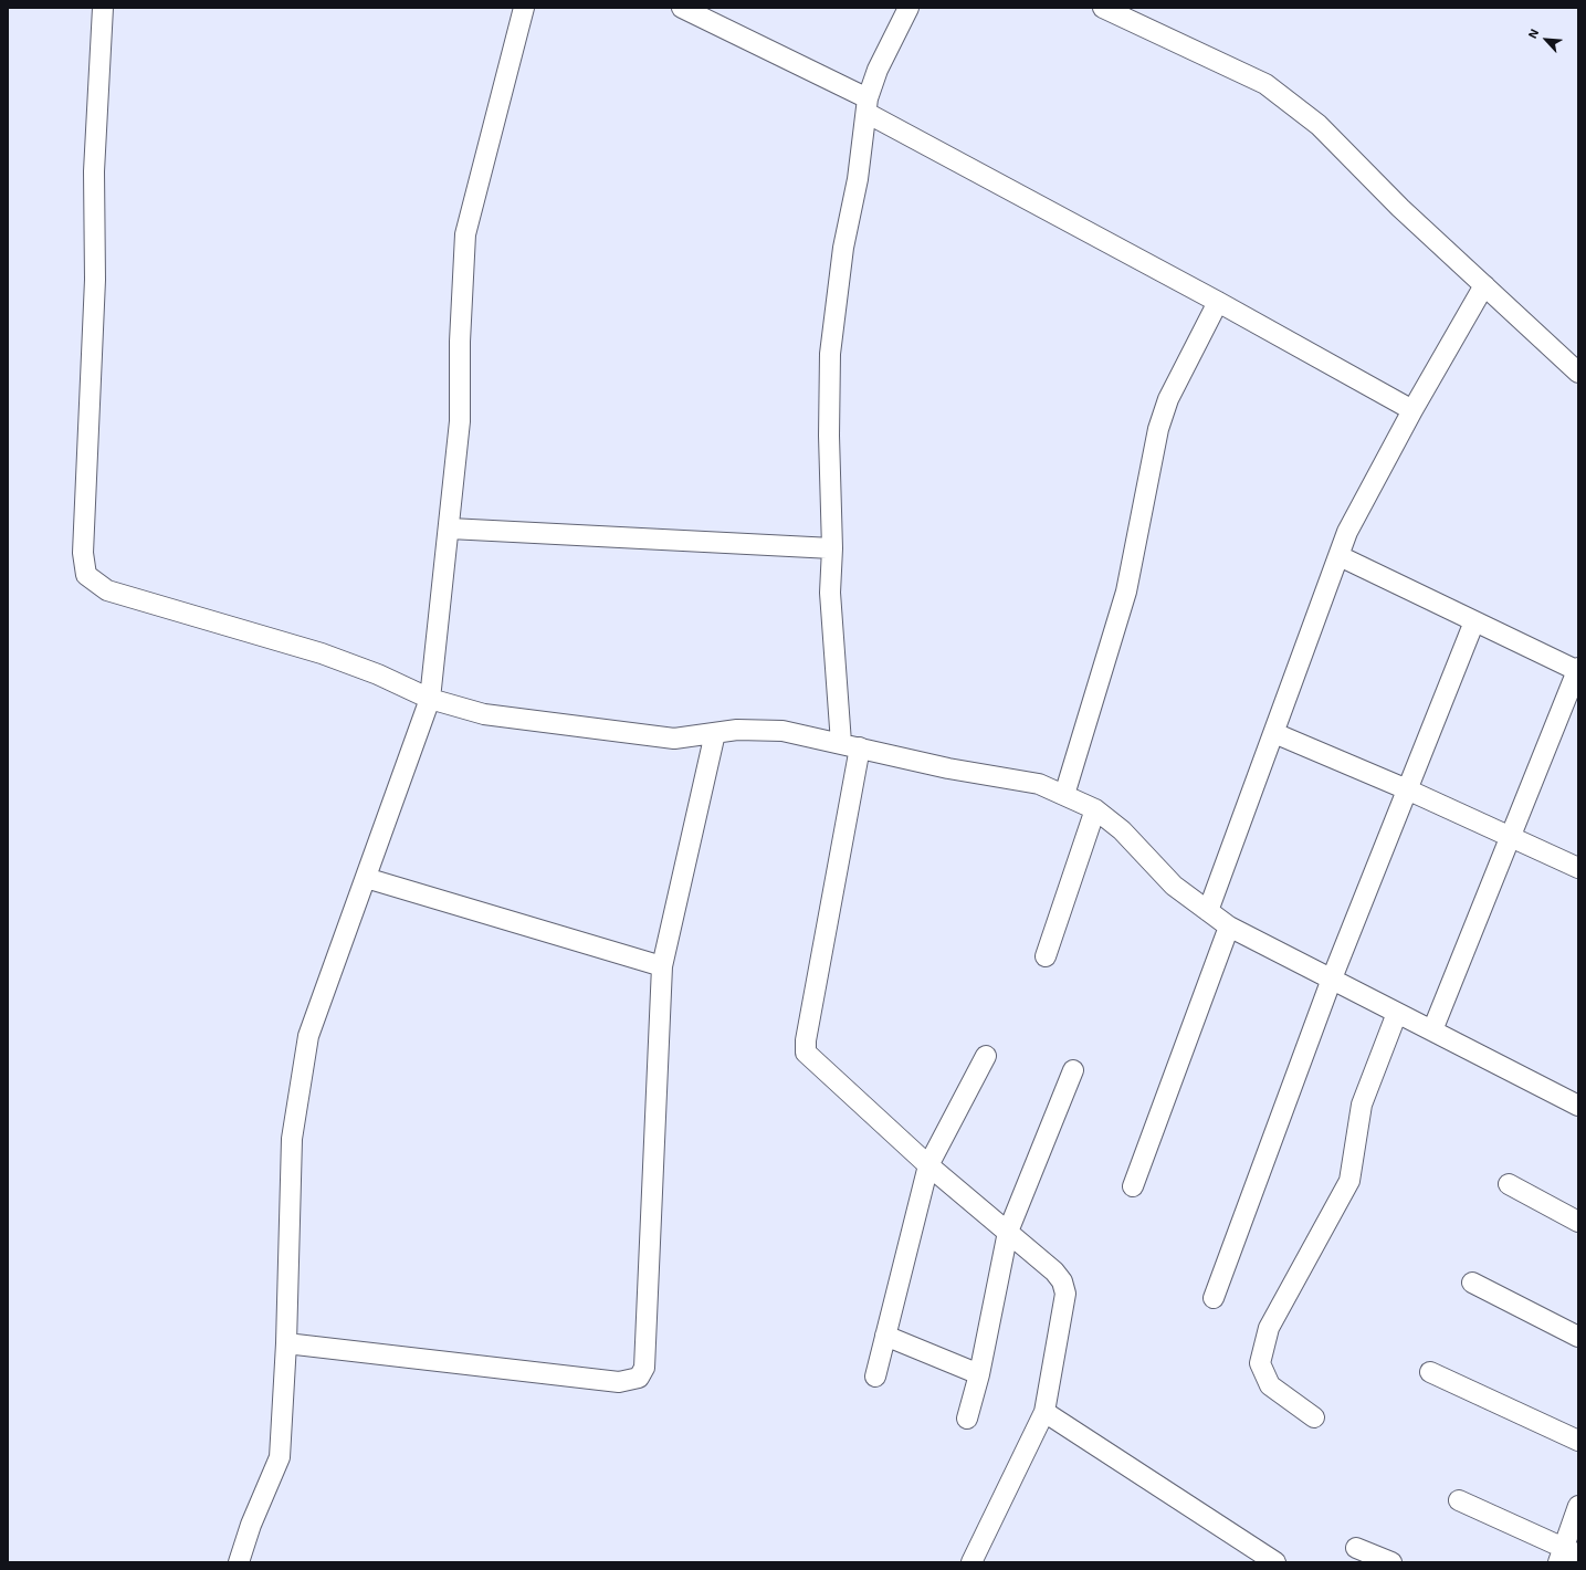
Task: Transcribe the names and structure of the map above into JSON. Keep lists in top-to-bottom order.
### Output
{
  "north": "top left"
}
